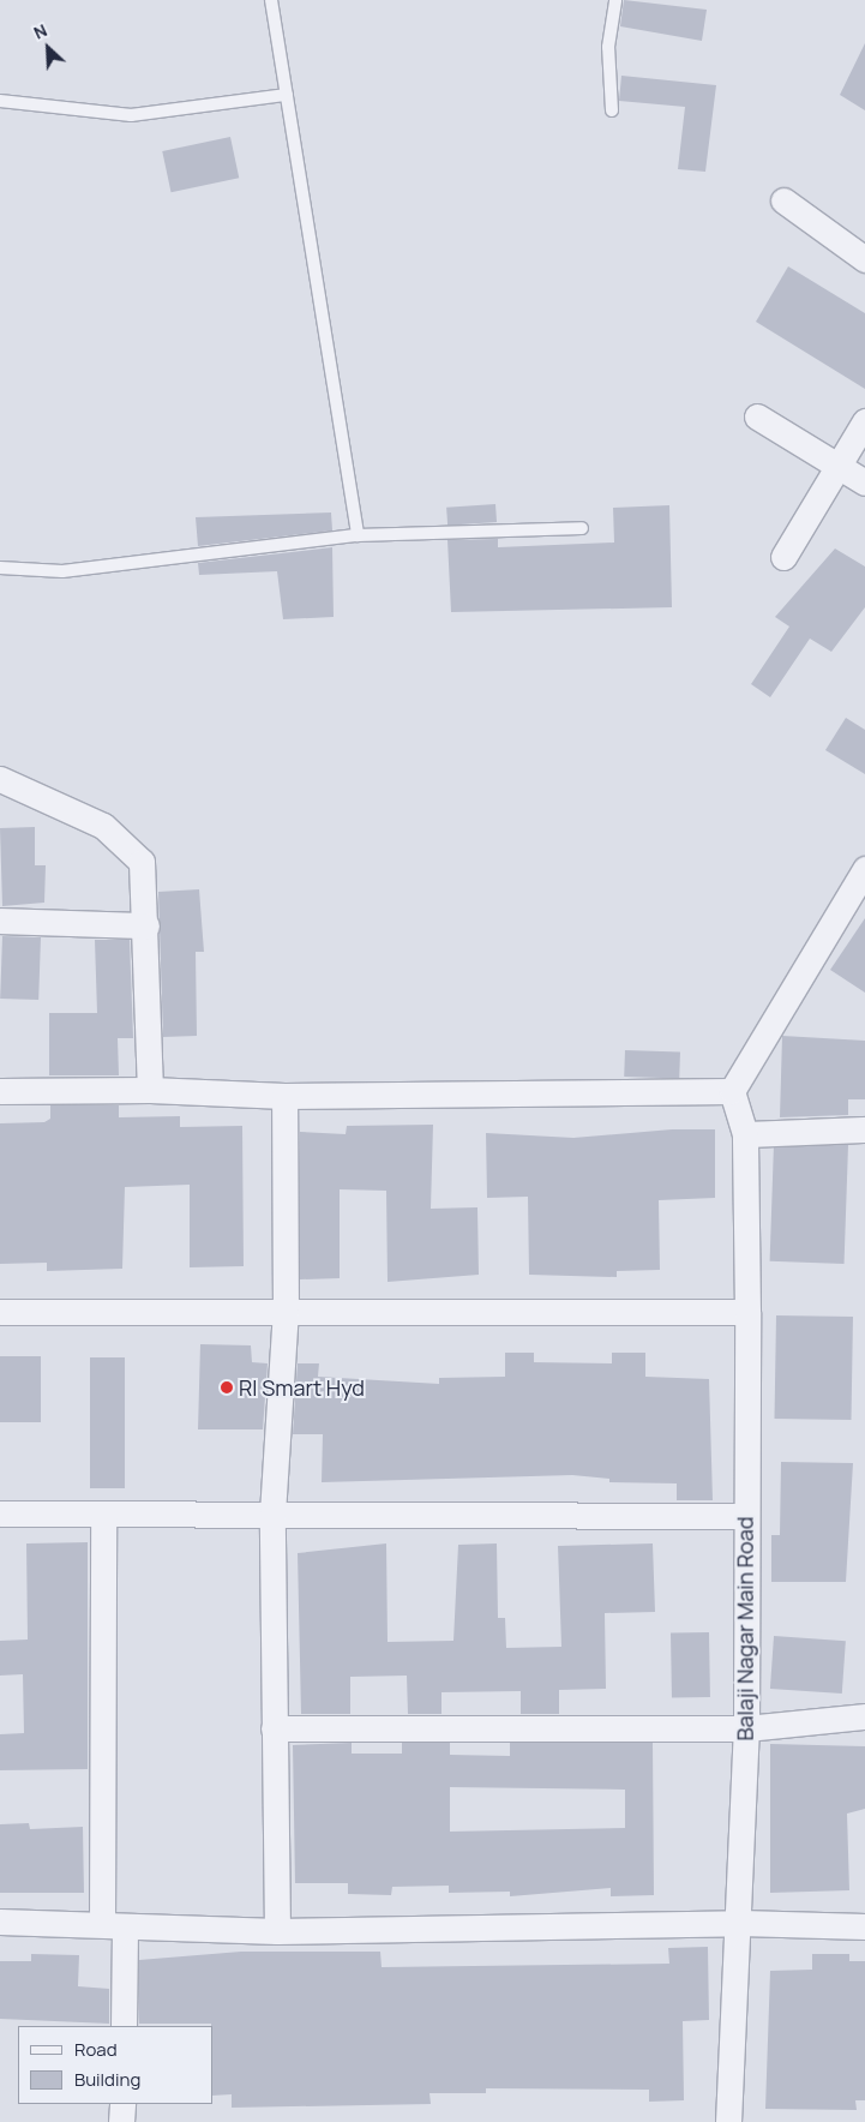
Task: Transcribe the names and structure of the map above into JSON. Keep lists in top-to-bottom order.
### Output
{
  "streets": {
    "street": ["Balaji Nagar Main Road"]
  },
  "places": ["RI Smart Hyd"],
  "legend": ["Road", "Building"],
  "north": "top left"
}
